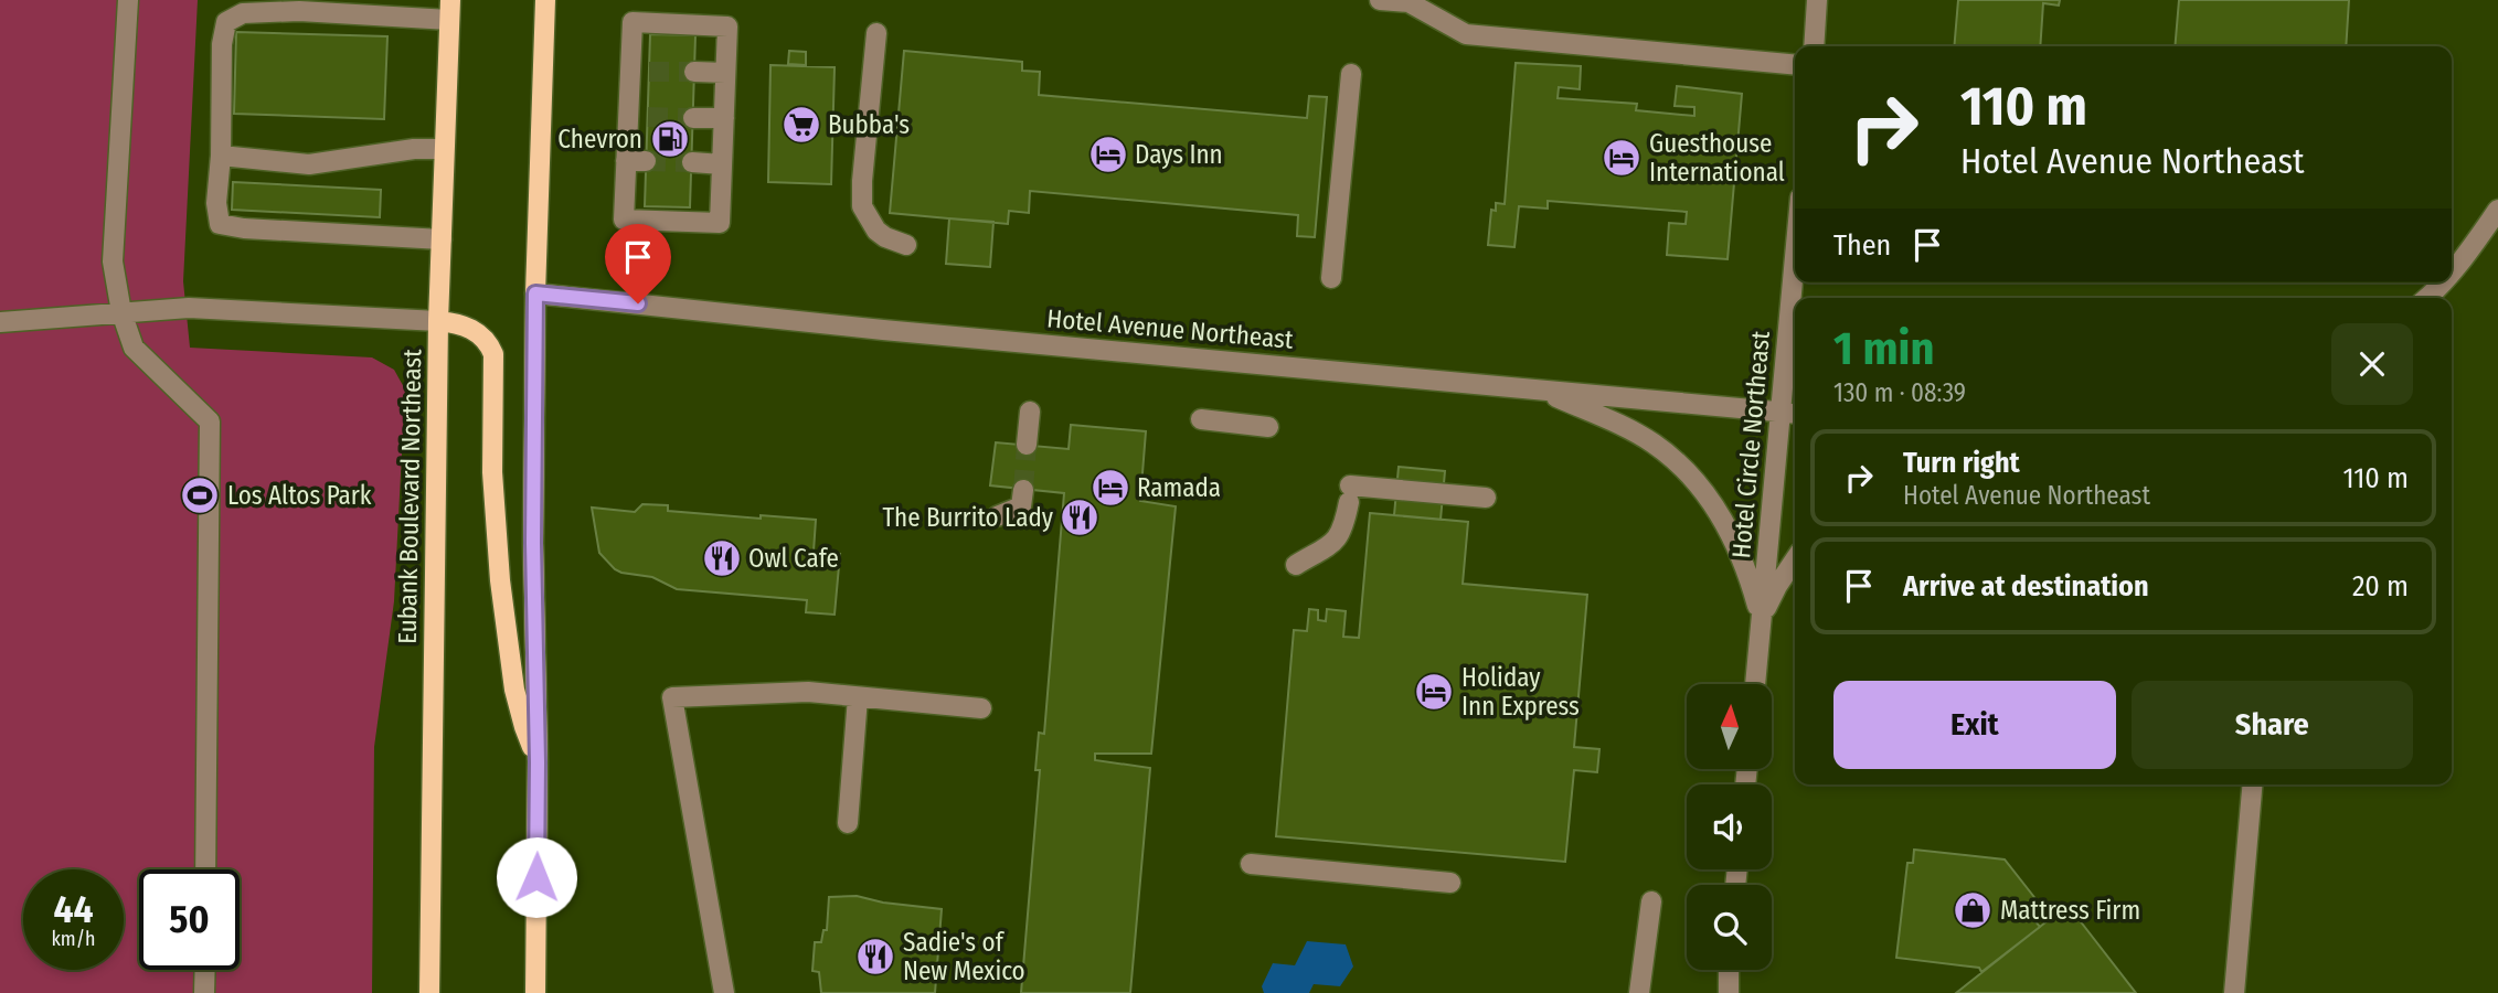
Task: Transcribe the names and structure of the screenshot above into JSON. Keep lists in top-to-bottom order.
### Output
{
  "streets": {
    "main road": ["Eubank Boulevard Northeast"],
    "street": ["Hotel Avenue Northeast", "Hotel Circle Northeast"]
  },
  "crossings": [
    ["Hotel Avenue Northeast", "Hotel Circle Northeast"]
  ],
  "places": {
    "supermarket": ["Bubba's"],
    "fuel station": ["Chevron"],
    "hotel": [
      "Days Inn",
      "Guesthouse International",
      "Ramada",
      "Holiday Inn Express"
    ],
    "sports": ["Los Altos Park"],
    "restaurant": ["The Burrito Lady", "Owl Cafe", "Sadie's of New Mexico"],
    "shop": ["Mattress Firm"]
  },
  "north": "top",
  "page": {
    "turn": ["110 m", "Hotel Avenue Northeast"],
    "then": "Then",
    "heading": ["1 min", "130 m · 08:39"],
    "list": [
      {
        "name": "Turn right",
        "note": "Hotel Avenue Northeast",
        "value": "110 m"
      },
      {
        "name": "Arrive at destination",
        "value": "20 m"
      }
    ],
    "buttons": ["Exit", "Share"],
    "speed": "44 km/h",
    "limit": "50"
  }
}
